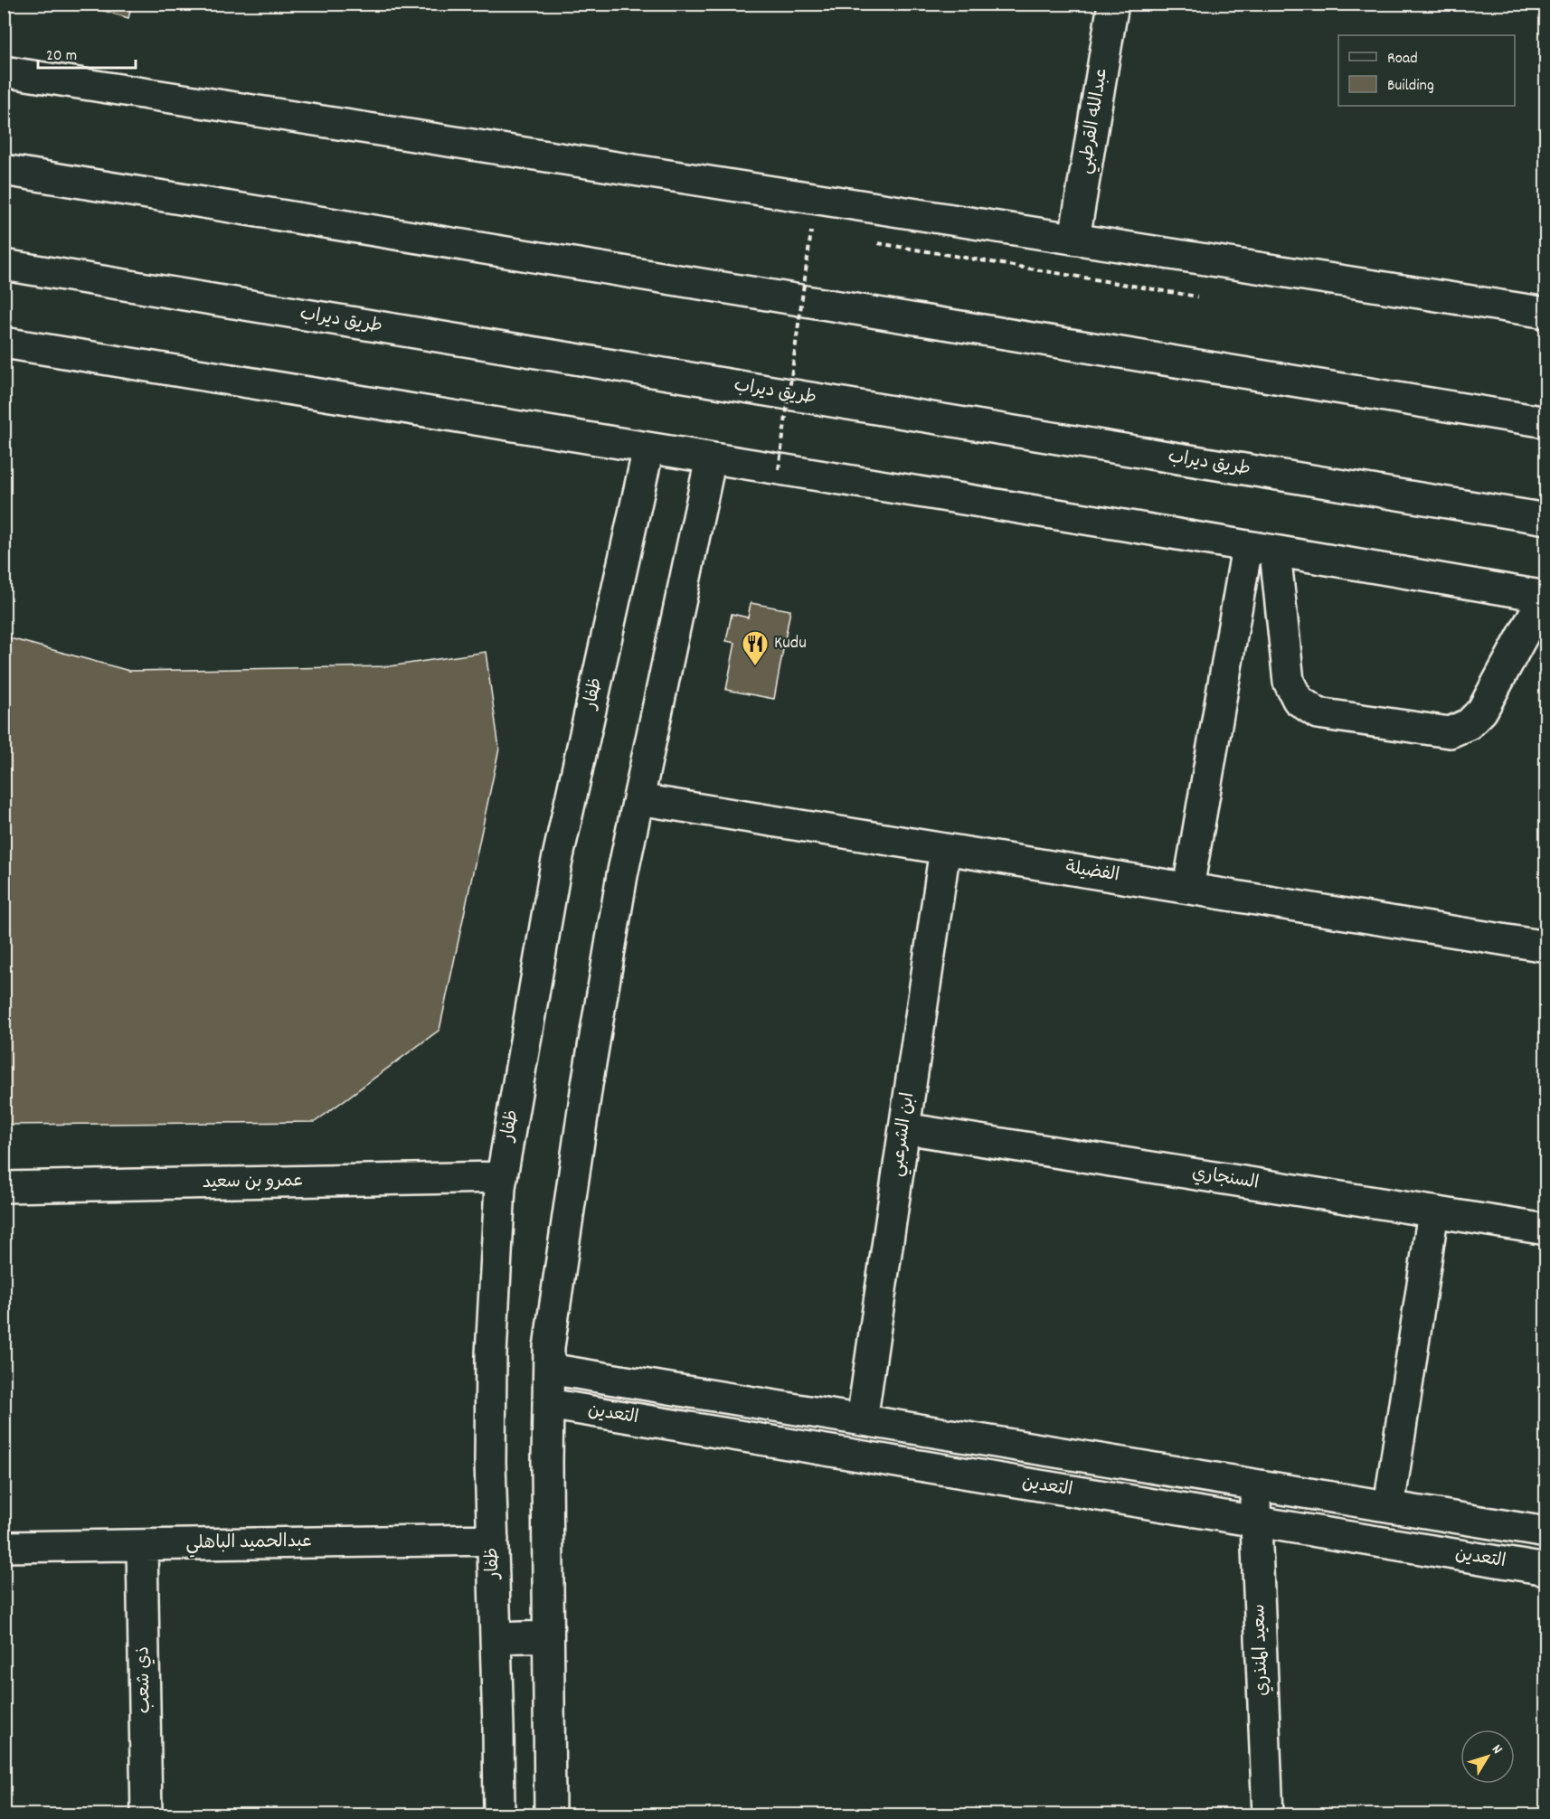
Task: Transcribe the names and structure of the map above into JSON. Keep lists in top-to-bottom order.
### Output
{
  "streets": {
    "main road": [
      "عبدالله القرطبي",
      "طريق ديراب",
      "ظفار",
      "الفضيلة",
      "ابن الشرعبي",
      "السنجاري",
      "عمرو بن سعيد",
      "التعدين",
      "عبدالحميد الباهلي",
      "سعيد المنذري",
      "ذي شعب"
    ]
  },
  "crossings": [
    ["ظفار", "عمرو بن سعيد"],
    ["ظفار", "عبدالحميد الباهلي"],
    ["الفضيلة", "ابن الشرعبي"],
    ["ابن الشرعبي", "السنجاري"],
    ["ابن الشرعبي", "التعدين"],
    ["التعدين", "سعيد المنذري"],
    ["عبدالحميد الباهلي", "ذي شعب"]
  ],
  "places": {
    "restaurant": ["Kudu"]
  },
  "legend": ["Road", "Building"],
  "scale_bar": "20 m",
  "north": "top right"
}
